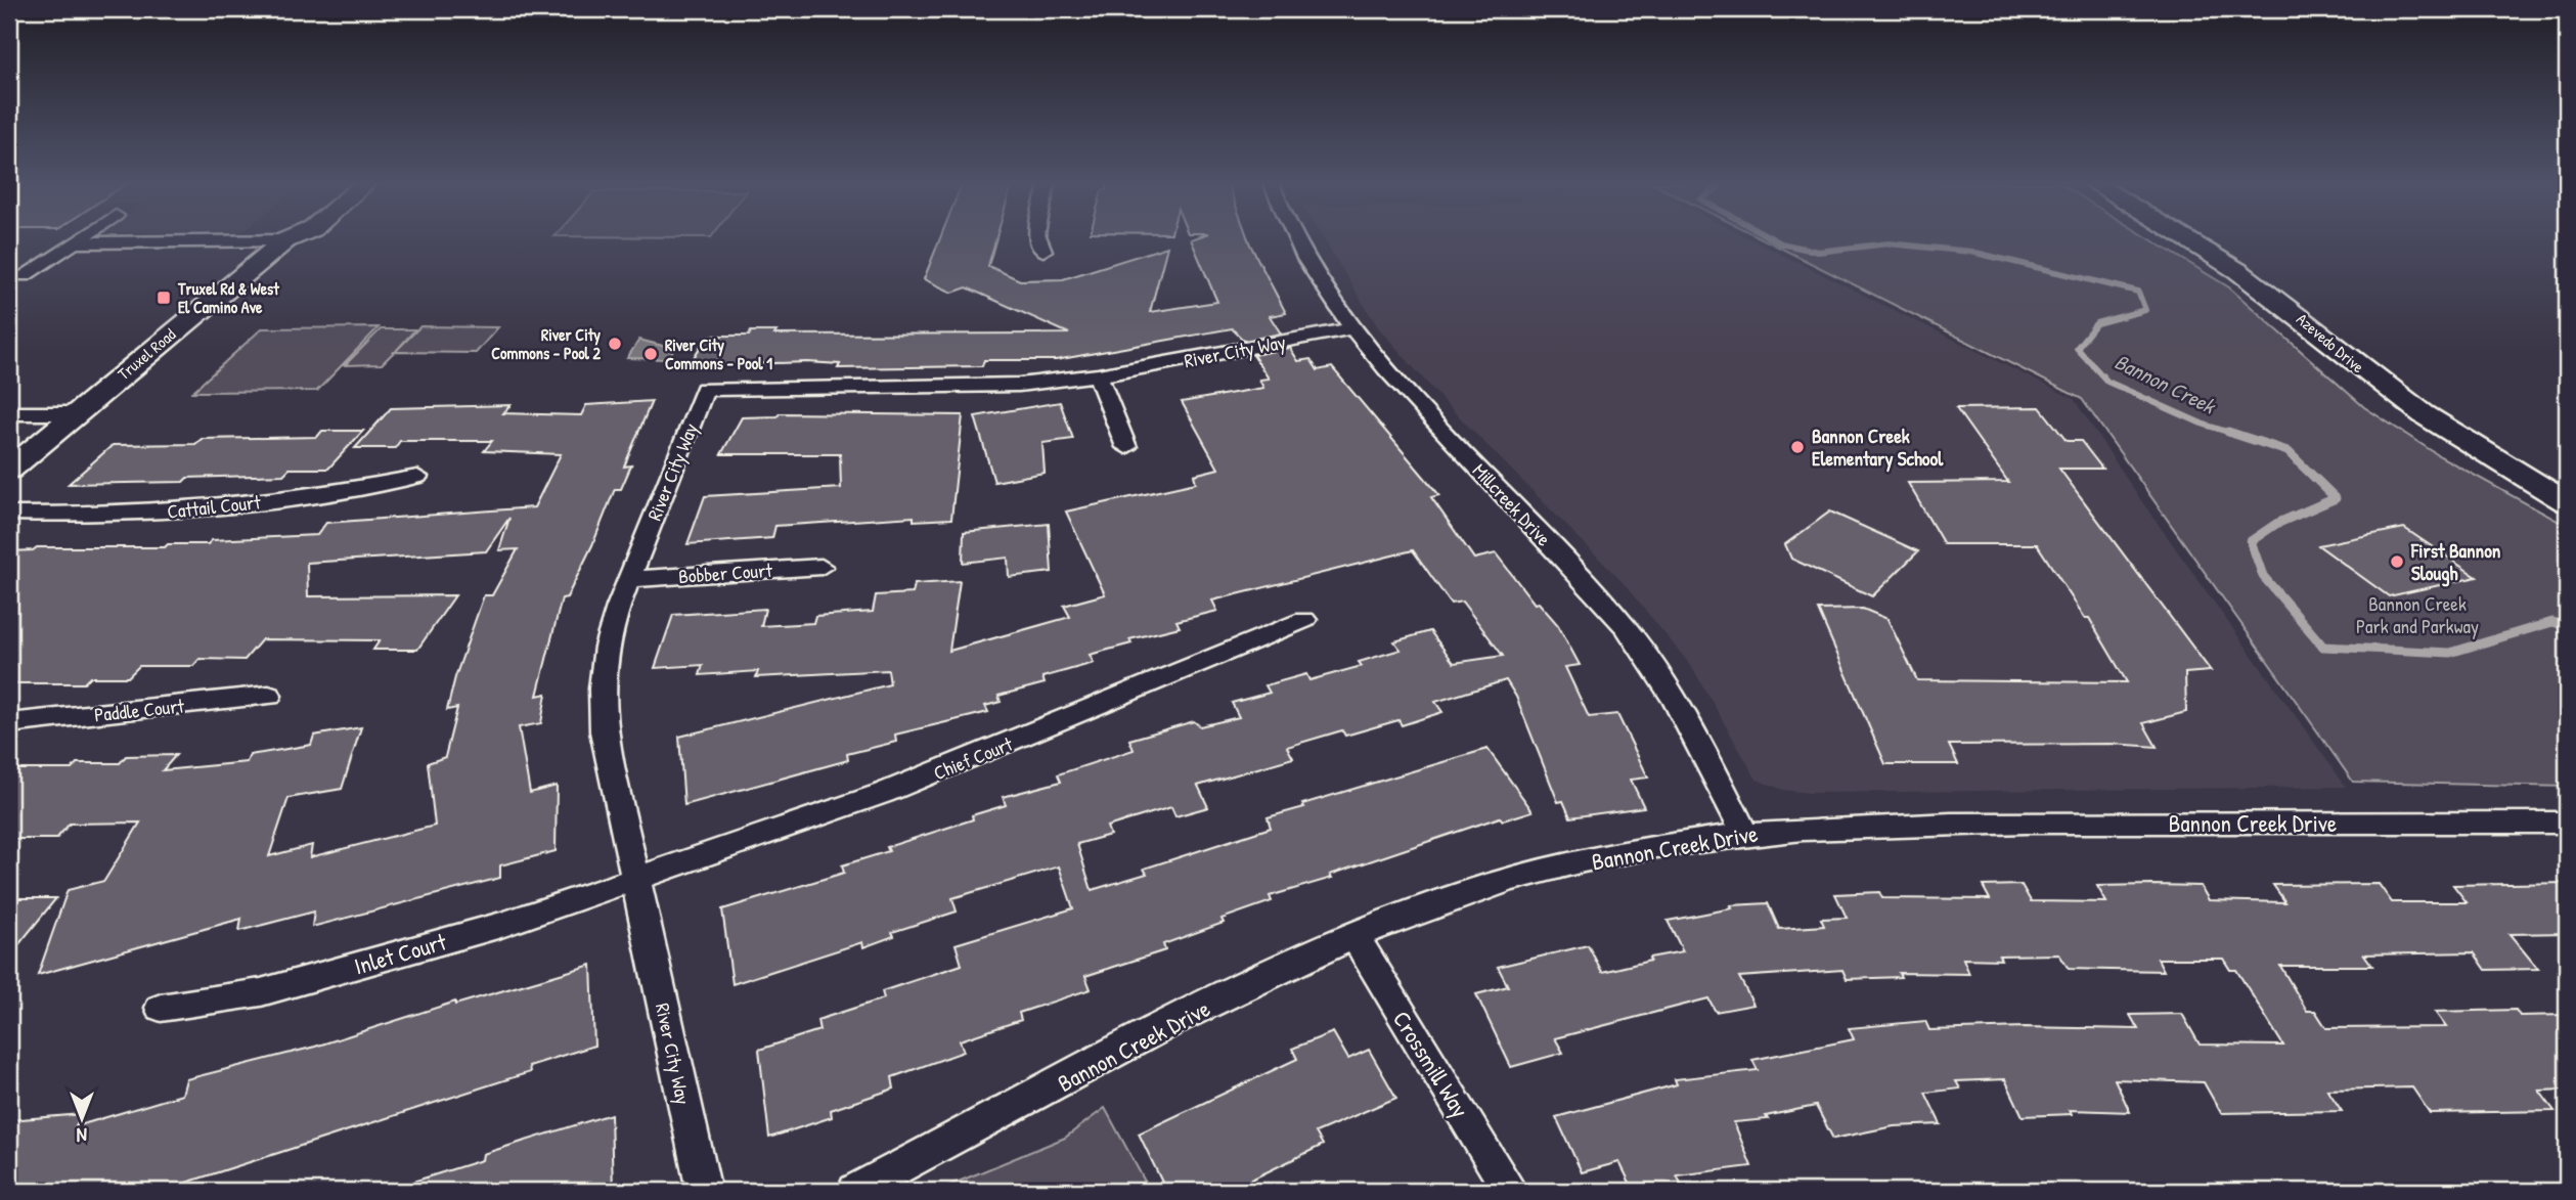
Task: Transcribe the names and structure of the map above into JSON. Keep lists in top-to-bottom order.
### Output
{
  "streets": {
    "main road": ["Azevedo Drive", "Truxel Road"],
    "street": [
      "River City Way",
      "Millcreek Drive",
      "Cattail Court",
      "Bobber Court",
      "Paddle Court",
      "Chief Court",
      "Bannon Creek Drive",
      "Inlet Court",
      "Crossmill Way"
    ]
  },
  "crossings": [
    ["River City Way", "Millcreek Drive"],
    ["River City Way", "Bobber Court"],
    ["River City Way", "Chief Court"],
    ["River City Way", "Inlet Court"],
    ["Millcreek Drive", "Bannon Creek Drive"],
    ["Chief Court", "Inlet Court"],
    ["Bannon Creek Drive", "Crossmill Way"]
  ],
  "water": ["Bannon Creek"],
  "parks": ["Bannon Creek Park and Parkway"],
  "places": {
    "transit": ["Truxel Rd & West El Camino Ave"],
    "other": [
      "River City Commons - Pool 2",
      "River City Commons - Pool 1",
      "Bannon Creek Elementary School",
      "First Bannon Slough"
    ]
  },
  "north": "bottom"
}
